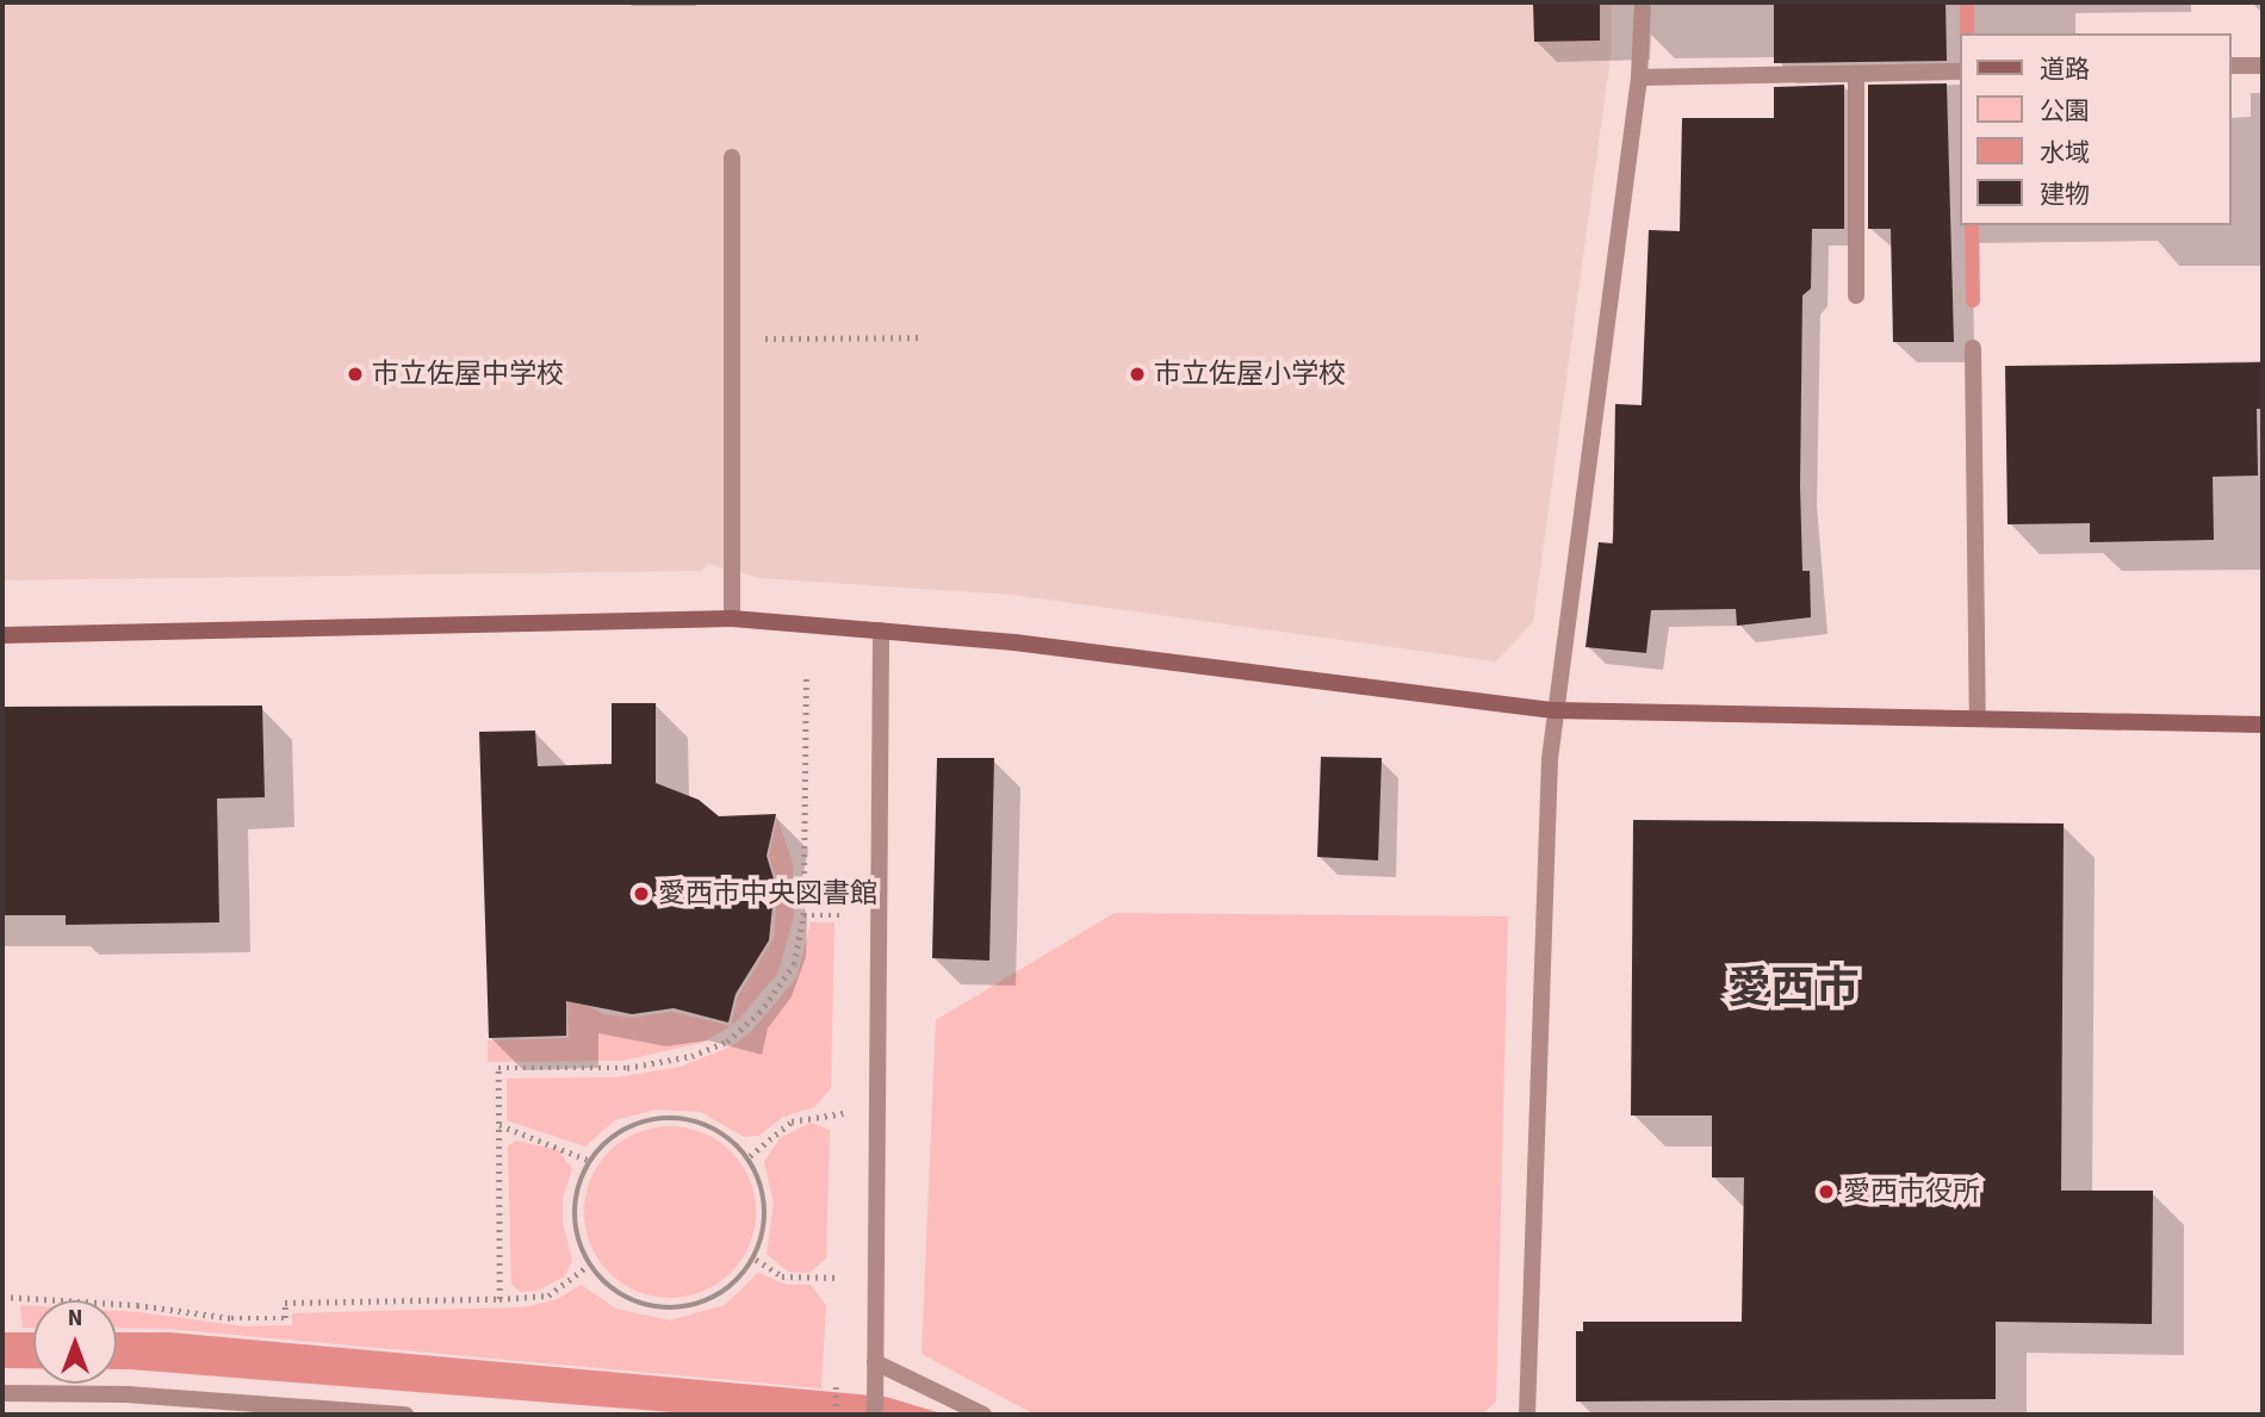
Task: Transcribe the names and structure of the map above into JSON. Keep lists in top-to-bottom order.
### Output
{
  "districts": ["愛西市"],
  "places": [
    "市立佐屋中学校",
    "市立佐屋小学校",
    "愛西市中央図書館",
    "愛西市役所"
  ],
  "legend": [
    "道路",
    "公園",
    "水域",
    "建物"
  ],
  "north": "top"
}
